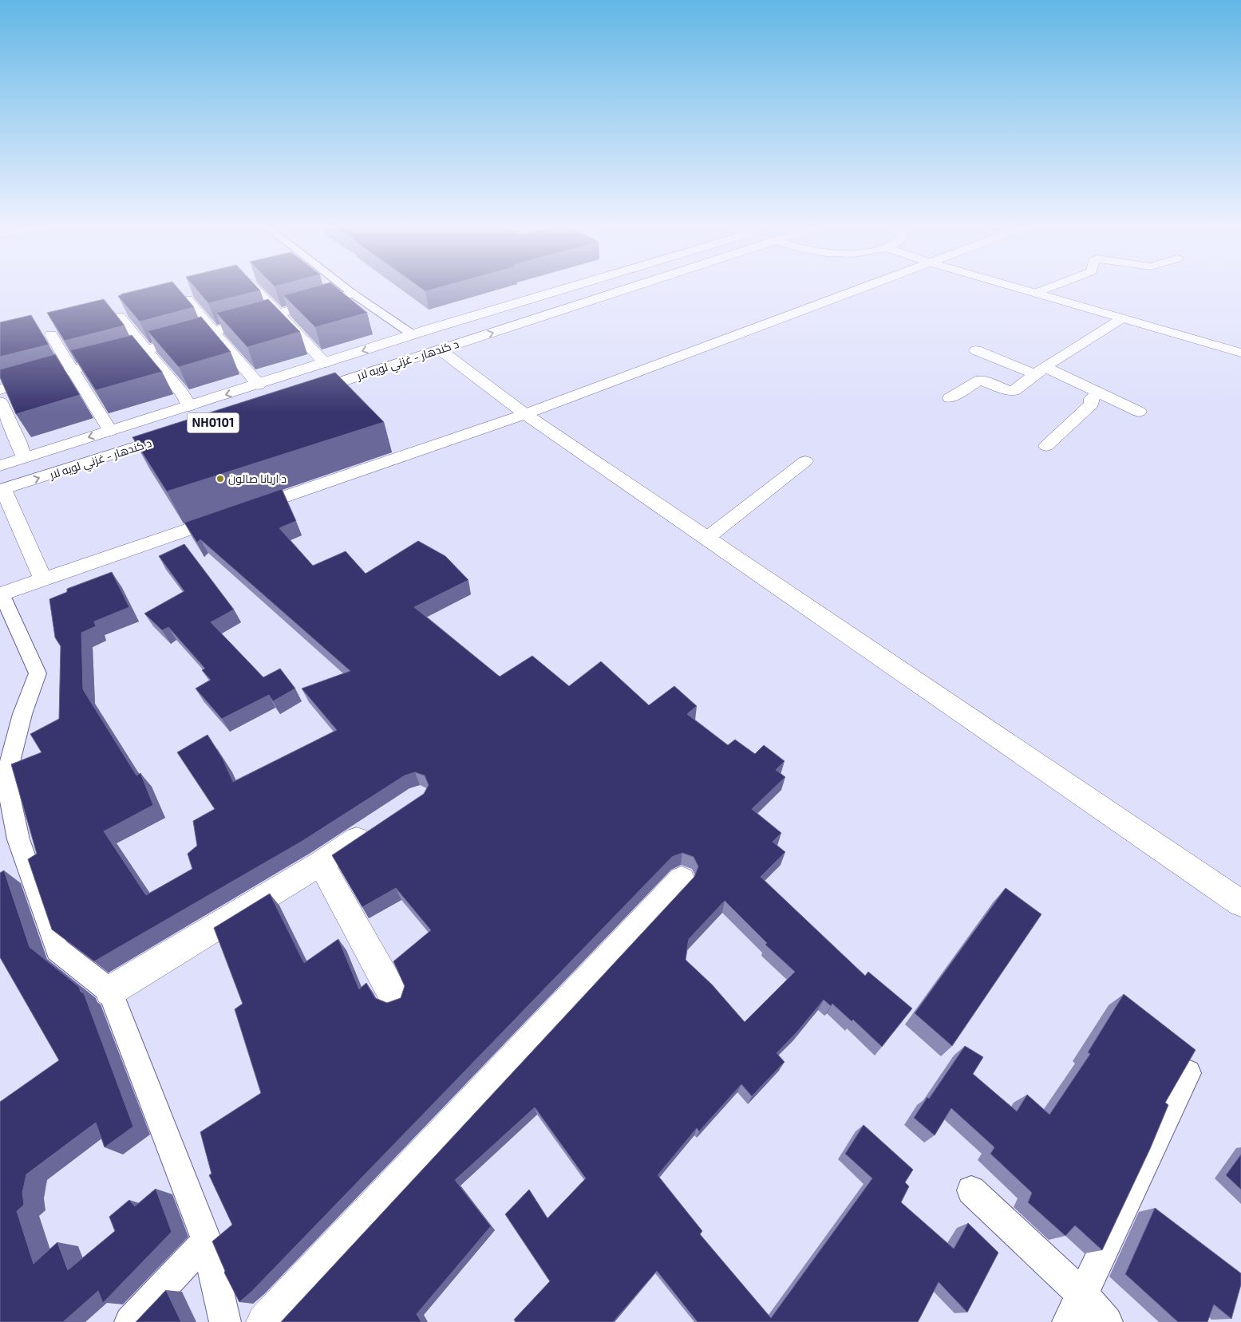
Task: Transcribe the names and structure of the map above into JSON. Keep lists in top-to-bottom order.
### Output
{
  "streets": {
    "main road": ["د کندهار - غزني لويه لار", "NH0101"]
  },
  "places": ["د اریانا صالون"]
}
